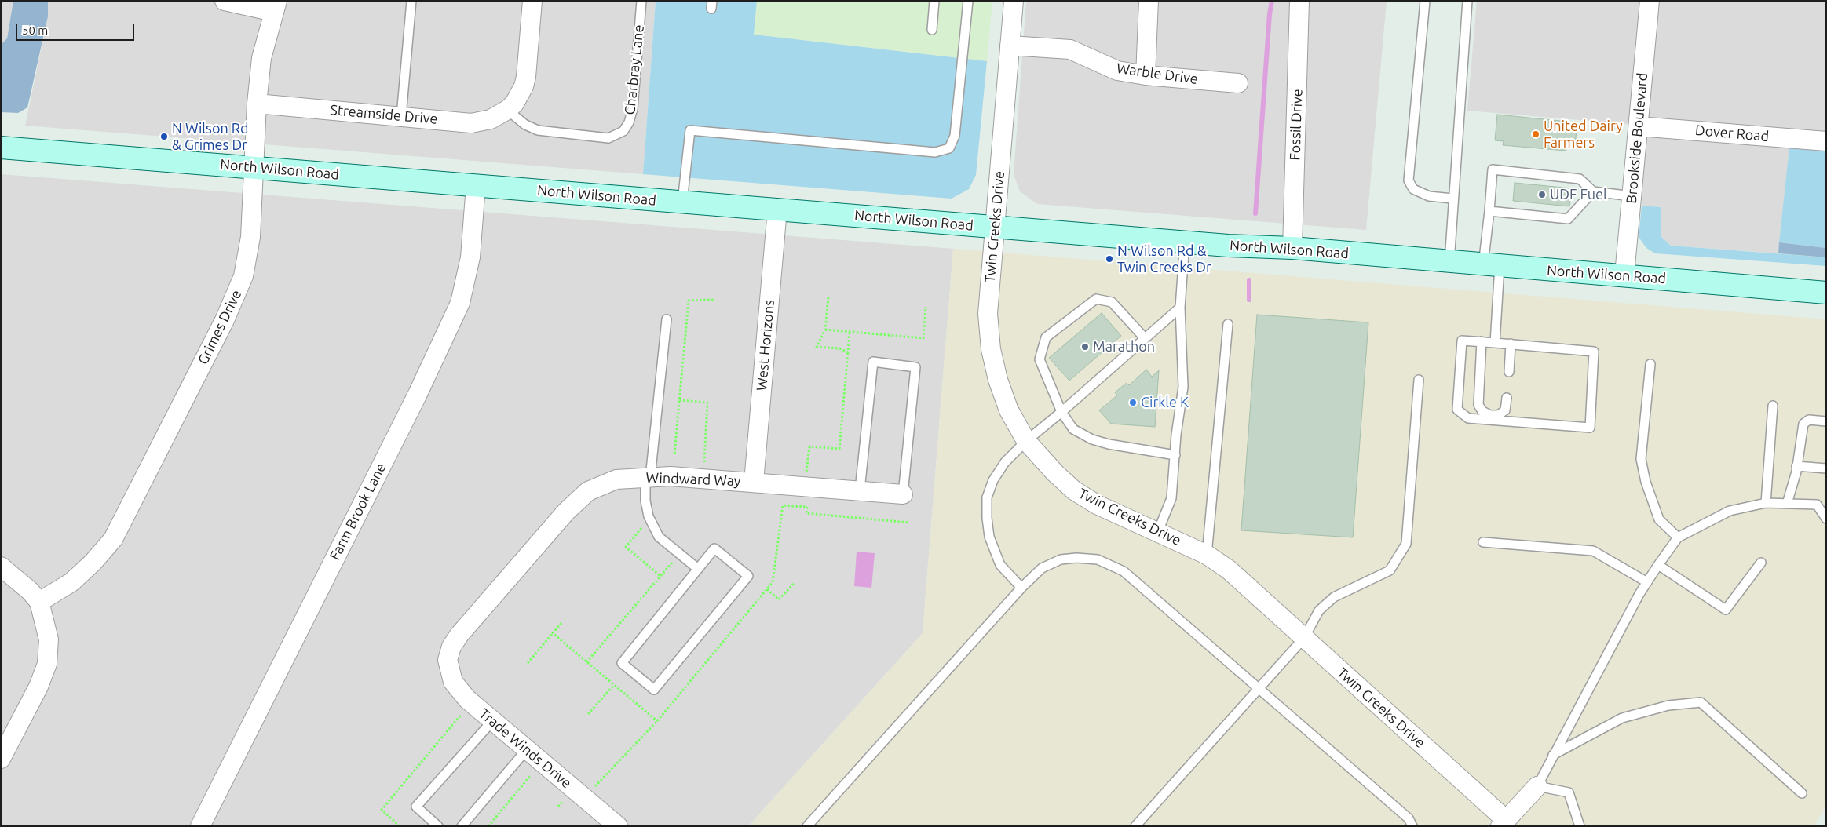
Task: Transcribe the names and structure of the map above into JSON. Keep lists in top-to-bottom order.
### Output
{
  "streets": {
    "main road": ["North Wilson Road"],
    "street": [
      "Warble Drive",
      "Streamside Drive",
      "Fossil Drive",
      "Dover Road",
      "Brookside Boulevard",
      "Twin Creeks Drive",
      "Grimes Drive",
      "West Horizons",
      "Windward Way",
      "Farm Brook Lane",
      "Trade Winds Drive"
    ],
    "lane": ["Charbray Lane"]
  },
  "crossings": [
    ["Charbray Lane", "Streamside Drive"],
    ["Warble Drive", "Twin Creeks Drive"],
    ["Streamside Drive", "Grimes Drive"],
    ["Fossil Drive", "North Wilson Road"],
    ["Dover Road", "Brookside Boulevard"],
    ["Brookside Boulevard", "North Wilson Road"],
    ["North Wilson Road", "Twin Creeks Drive"],
    ["North Wilson Road", "Grimes Drive"],
    ["North Wilson Road", "West Horizons"],
    ["North Wilson Road", "Farm Brook Lane"],
    ["West Horizons", "Windward Way"],
    ["Windward Way", "Trade Winds Drive"]
  ],
  "places": [
    "United Dairy Farmers",
    "N Wilson Rd & Grimes Dr",
    "UDF Fuel",
    "N Wilson Rd & Twin Creeks Dr",
    "Marathon",
    "Cirkle K"
  ],
  "scale_bar": "50 m"
}
